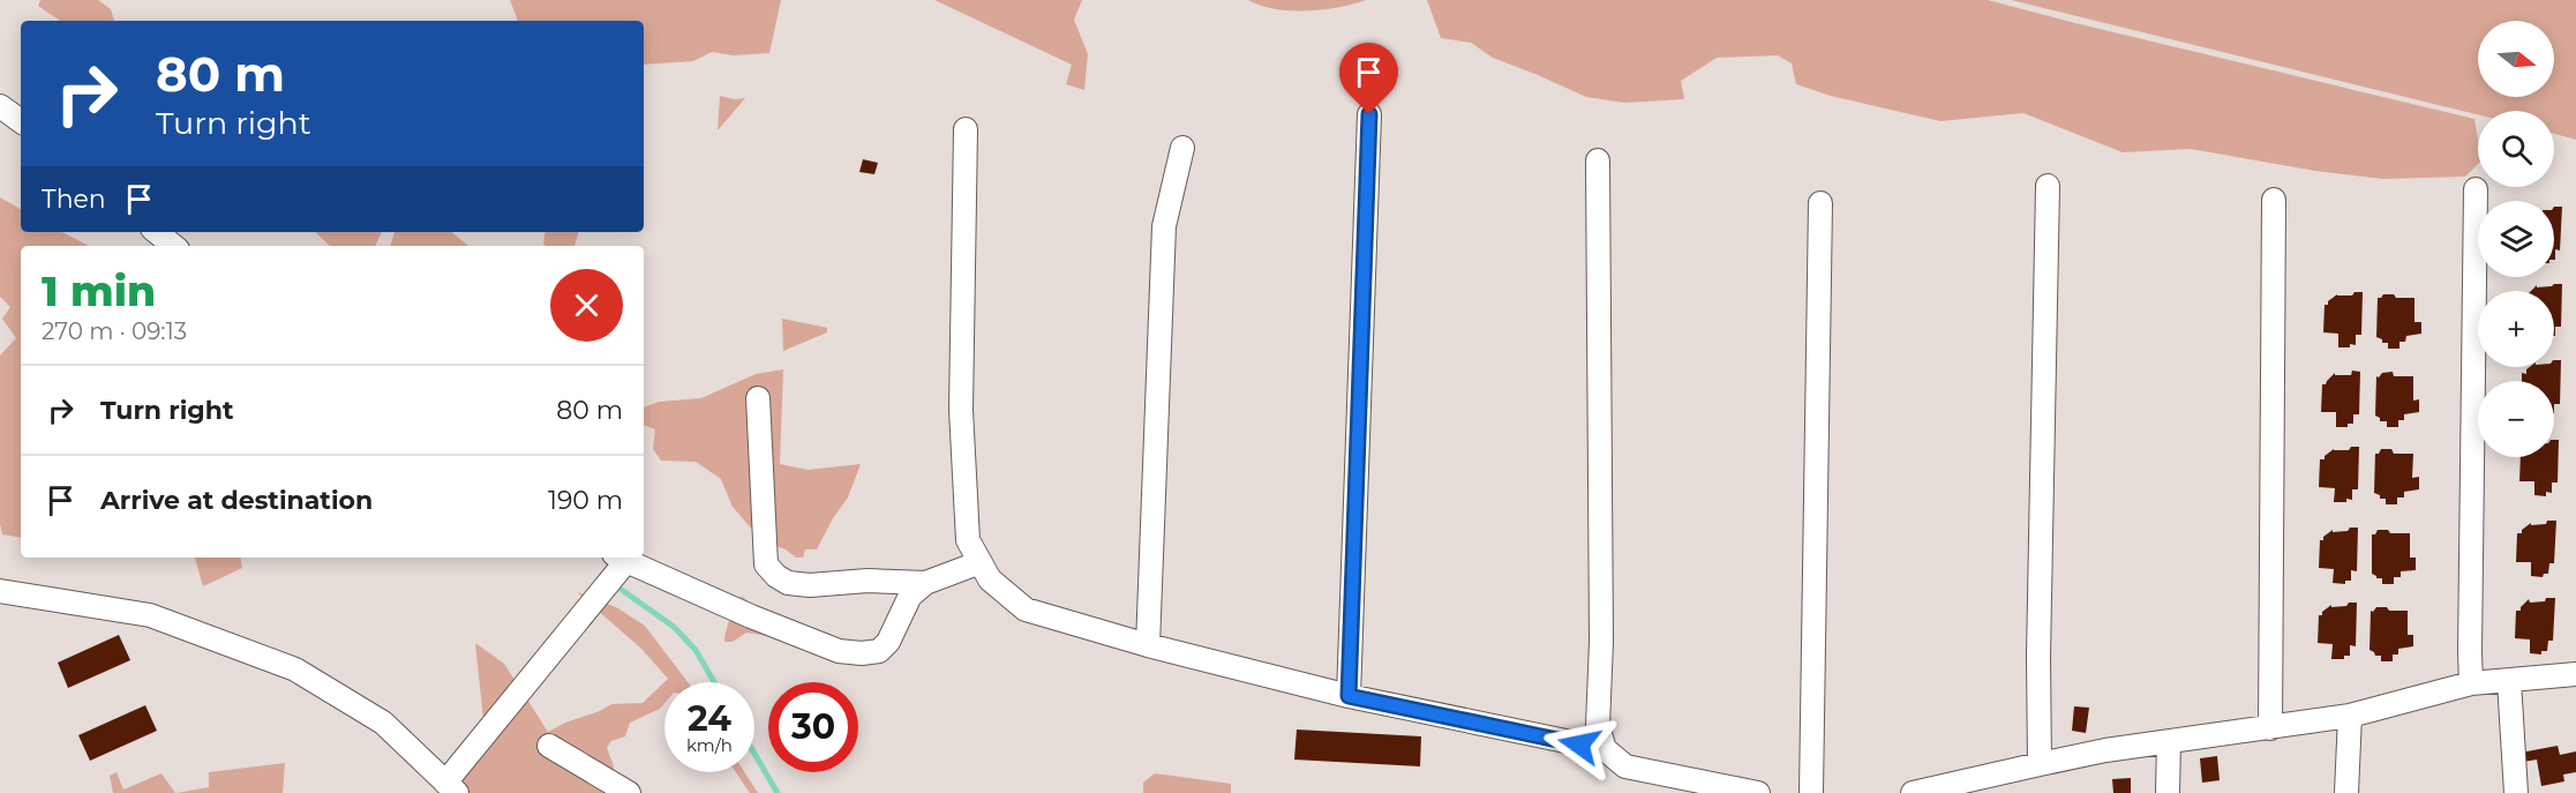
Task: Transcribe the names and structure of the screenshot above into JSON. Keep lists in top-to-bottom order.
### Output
{
  "north": "right",
  "page": {
    "map_buttons": ["+", "−"],
    "turn": ["80 m", "Turn right"],
    "then": "Then",
    "heading": ["1 min", "270 m · 09:13"],
    "list": [
      {
        "name": "Turn right",
        "value": "80 m"
      },
      {
        "name": "Arrive at destination",
        "value": "190 m"
      }
    ],
    "speed": "24 km/h",
    "limit": "30"
  }
}
